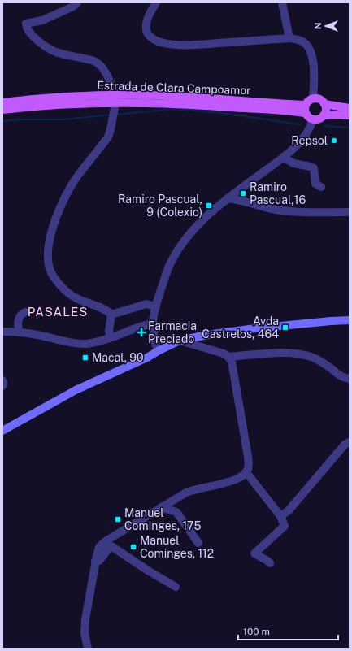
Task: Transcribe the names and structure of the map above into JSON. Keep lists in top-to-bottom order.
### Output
{
  "streets": {
    "main road": ["Estrada de Clara Campoamor"]
  },
  "districts": ["PASALES"],
  "places": {
    "other": ["Repsol"],
    "transit": [
      "Ramiro Pascual,16",
      "Ramiro Pascual, 9 (Colexio)",
      "Avda Castrelos, 464",
      "Macal, 90",
      "Manuel Cominges, 175",
      "Manuel Cominges, 112"
    ],
    "health": ["Farmacia Preciado"]
  },
  "scale_bar": "100 m",
  "north": "left"
}
